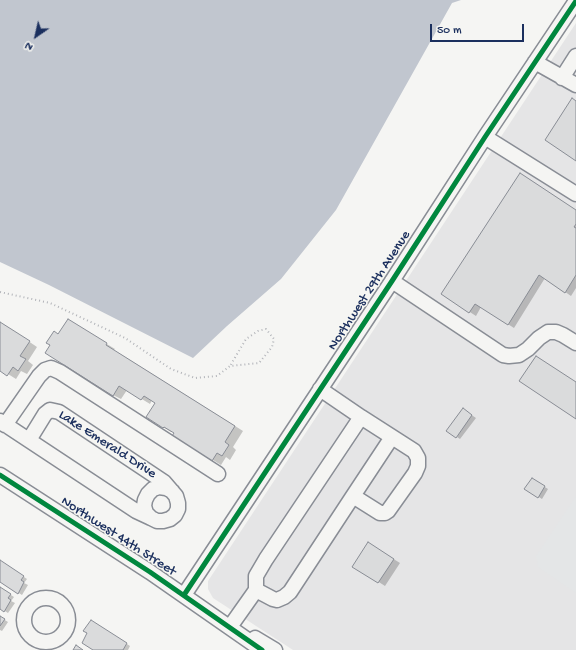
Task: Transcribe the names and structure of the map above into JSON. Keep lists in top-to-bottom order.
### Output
{
  "streets": {
    "street": ["Northwest 29th Avenue", "Lake Emerald Drive", "Northwest 44th Street"]
  },
  "crossings": [
    ["Northwest 29th Avenue", "Northwest 44th Street"]
  ],
  "scale_bar": "50 m",
  "north": "bottom left"
}
